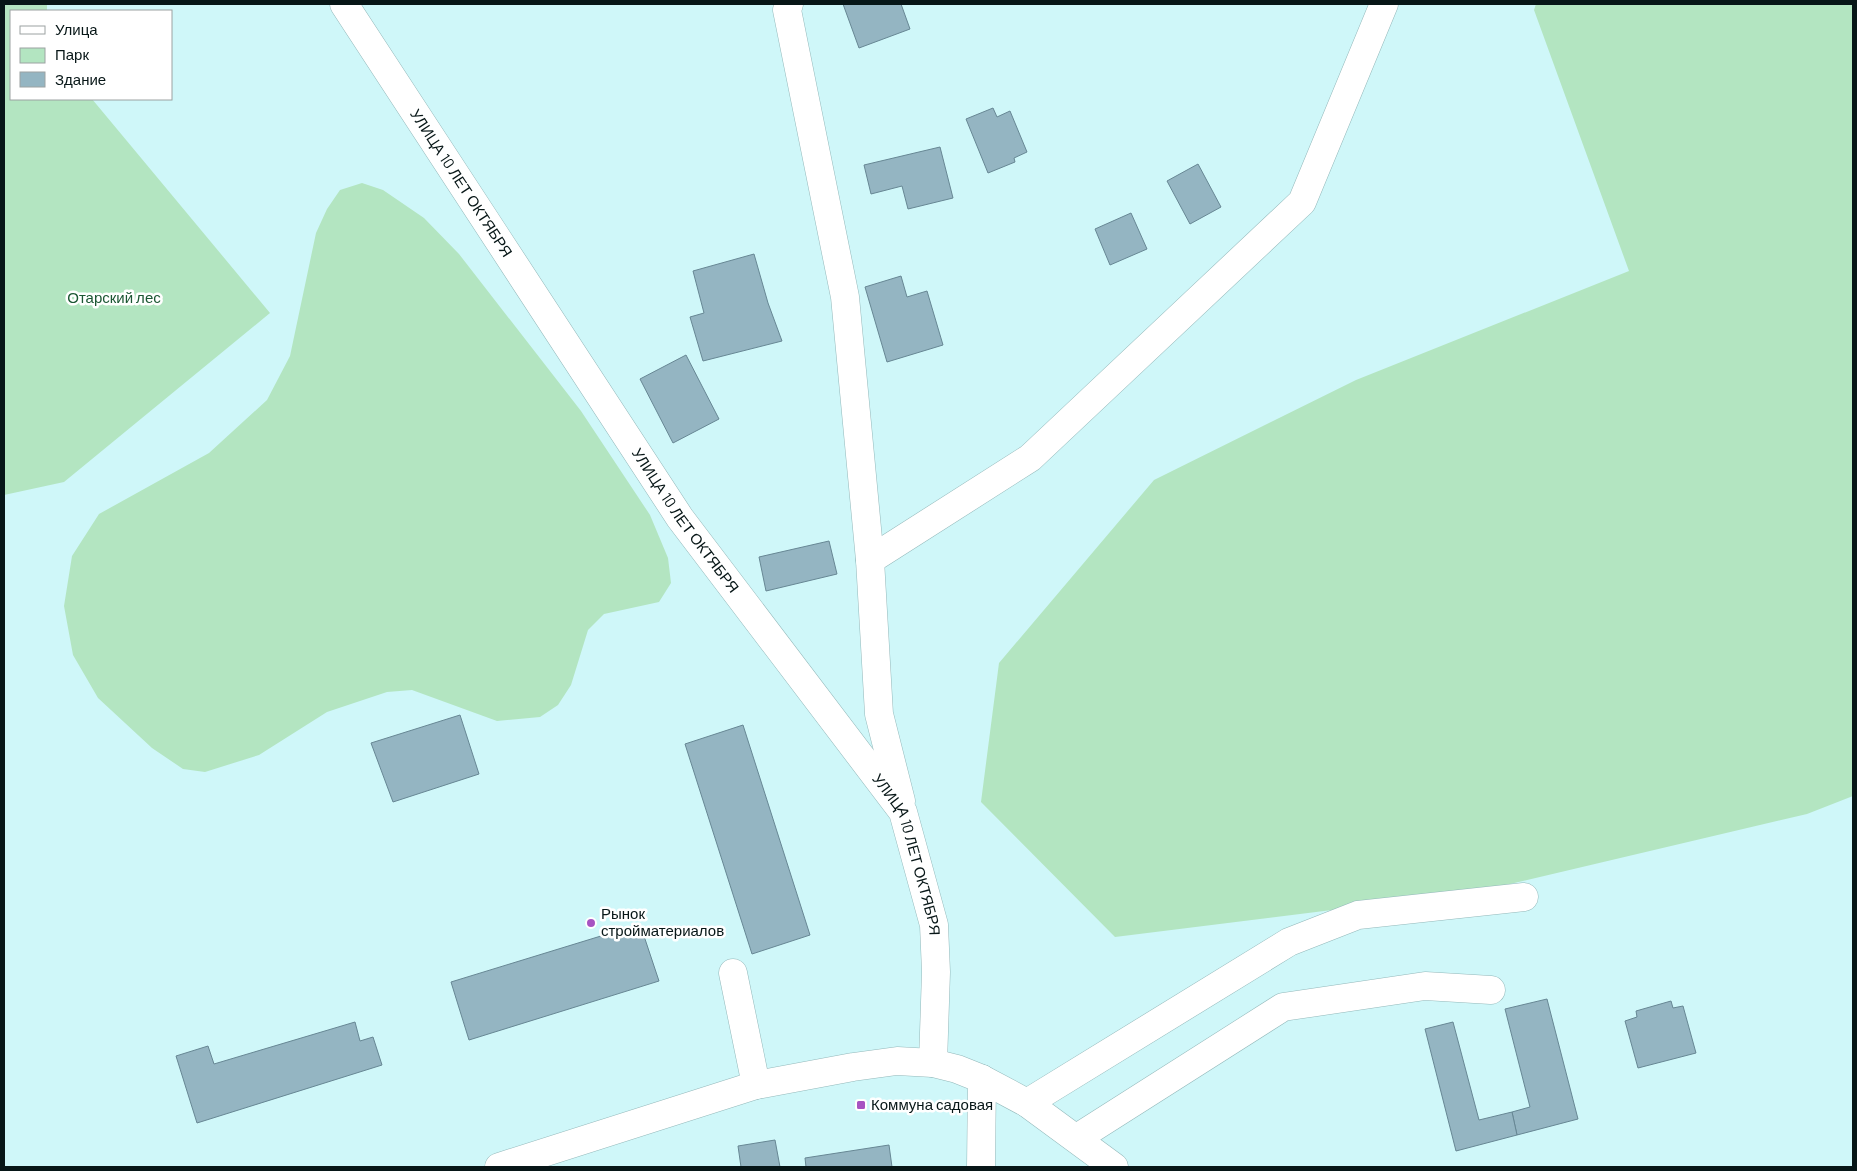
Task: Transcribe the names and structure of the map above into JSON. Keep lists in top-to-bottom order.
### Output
{
  "streets": {
    "street": ["УЛИЦА 10 ЛЕТ ОКТЯБРЯ"]
  },
  "parks": ["Отарский лес"],
  "places": {
    "other": ["Рынок стройматериалов"],
    "transit": ["Коммуна садовая"]
  },
  "legend": ["Улица", "Парк", "Здание"]
}
